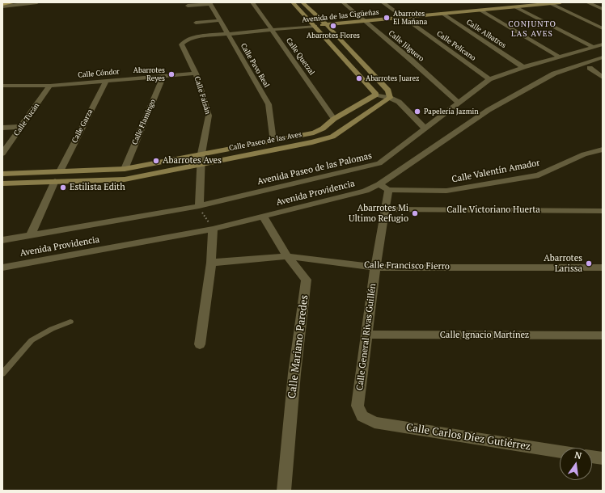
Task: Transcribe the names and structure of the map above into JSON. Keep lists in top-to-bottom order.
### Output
{
  "streets": {
    "street": [
      "Avenida de las Cigüeñas",
      "Calle Albatros",
      "Calle Jilguero",
      "Calle Pelícano",
      "Calle Quetzal",
      "Calle Pavo Real",
      "Calle Cóndor",
      "Calle Faisán",
      "Calle Tucán",
      "Calle Flamingo",
      "Calle Garza",
      "Calle Paseo de las Aves",
      "Avenida Paseo de las Palomas",
      "Calle Valentín Amador",
      "Avenida Providencia",
      "Calle Victoriano Huerta",
      "Calle Francisco Fierro",
      "Calle Ignacio Martínez",
      "Calle General Rivas Guillén",
      "Calle Mariano Paredes",
      "Calle Carlos Díez Gutiérrez"
    ]
  },
  "crossings": [
    ["Avenida de las Cigüeñas", "Calle Albatros"],
    ["Avenida de las Cigüeñas", "Calle Jilguero"],
    ["Avenida de las Cigüeñas", "Calle Pelícano"],
    ["Avenida de las Cigüeñas", "Calle Quetzal"],
    ["Avenida de las Cigüeñas", "Calle Pavo Real"],
    ["Avenida de las Cigüeñas", "Calle Faisán"],
    ["Calle Albatros", "Avenida Paseo de las Palomas"],
    ["Calle Jilguero", "Avenida Paseo de las Palomas"],
    ["Calle Pelícano", "Avenida Paseo de las Palomas"],
    ["Calle Quetzal", "Calle Paseo de las Aves"],
    ["Calle Pavo Real", "Calle Paseo de las Aves"],
    ["Calle Cóndor", "Calle Faisán"],
    ["Calle Cóndor", "Calle Tucán"],
    ["Calle Cóndor", "Calle Flamingo"],
    ["Calle Cóndor", "Calle Garza"],
    ["Calle Faisán", "Calle Paseo de las Aves"],
    ["Calle Faisán", "Avenida Paseo de las Palomas"],
    ["Calle Flamingo", "Calle Paseo de las Aves"],
    ["Calle Garza", "Calle Paseo de las Aves"],
    ["Calle Valentín Amador", "Avenida Providencia"],
    ["Calle Valentín Amador", "Calle General Rivas Guillén"],
    ["Avenida Providencia", "Calle General Rivas Guillén"],
    ["Avenida Providencia", "Calle Mariano Paredes"],
    ["Calle Victoriano Huerta", "Calle General Rivas Guillén"],
    ["Calle Francisco Fierro", "Calle General Rivas Guillén"],
    ["Calle Francisco Fierro", "Calle Mariano Paredes"],
    ["Calle Ignacio Martínez", "Calle General Rivas Guillén"],
    ["Calle General Rivas Guillén", "Calle Carlos Díez Gutiérrez"]
  ],
  "districts": ["CONJUNTO LAS AVES"],
  "places": [
    "Abarrotes El Mañana",
    "Abarrotes Flores",
    "Abarrotes Reyes",
    "Abarrotes Juarez",
    "Papelería Jazmin",
    "Abarrotes Aves",
    "Estilista Edith",
    "Abarrotes Mi Ultimo Refugio",
    "Abarrotes Larissa"
  ],
  "north": "top"
}
